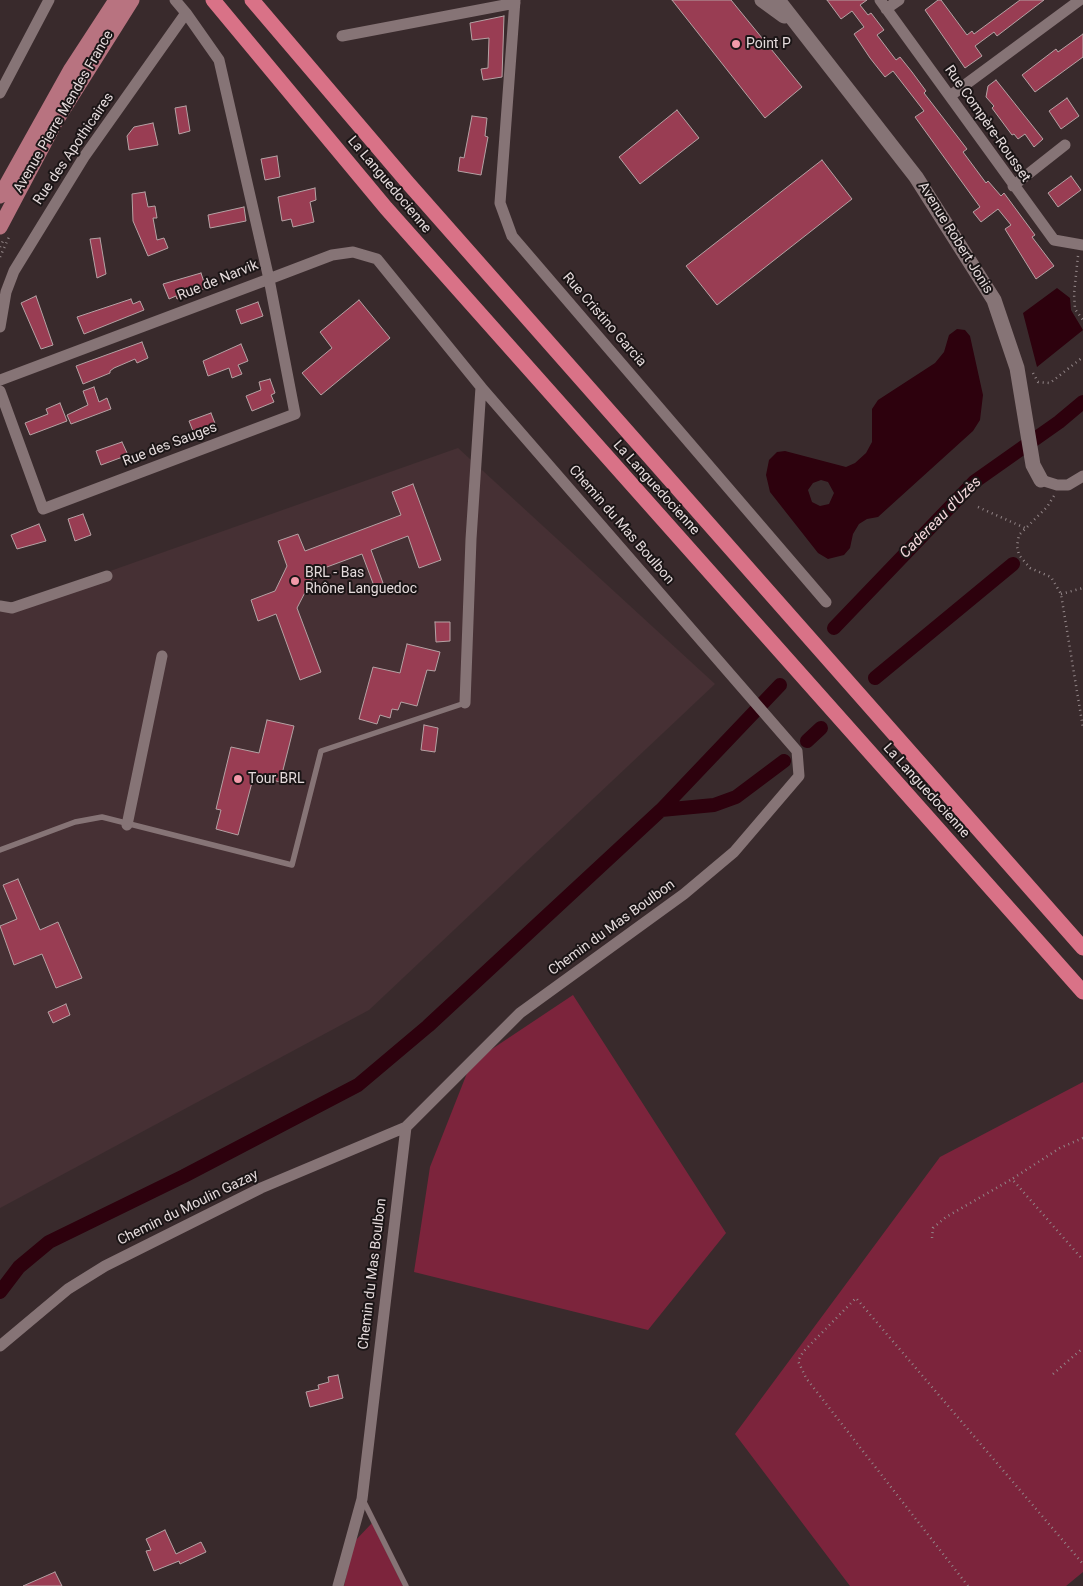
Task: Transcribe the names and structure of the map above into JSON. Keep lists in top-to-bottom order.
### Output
{
  "streets": {
    "highway": ["La Languedocienne"],
    "main road": ["Avenue Pierre Mendes France"],
    "street": [
      "Rue Compère-Rousset",
      "Rue des Apothicaires",
      "Avenue Robert Jonis",
      "Rue de Narvik",
      "Rue Cristino Garcia",
      "Rue des Sauges",
      "Chemin du Mas Boulbon",
      "Chemin du Moulin Gazay"
    ]
  },
  "crossings": [
    ["Rue des Apothicaires", "Rue de Narvik"],
    ["Rue de Narvik", "Rue des Sauges"],
    ["Rue de Narvik", "Chemin du Mas Boulbon"],
    ["Rue des Sauges", "Chemin du Mas Boulbon"],
    ["Chemin du Mas Boulbon", "Chemin du Moulin Gazay"]
  ],
  "water": ["Cadereau d'Uzès"],
  "places": ["Point P", "BRL - Bas Rhône Languedoc", "Tour BRL"]
}
